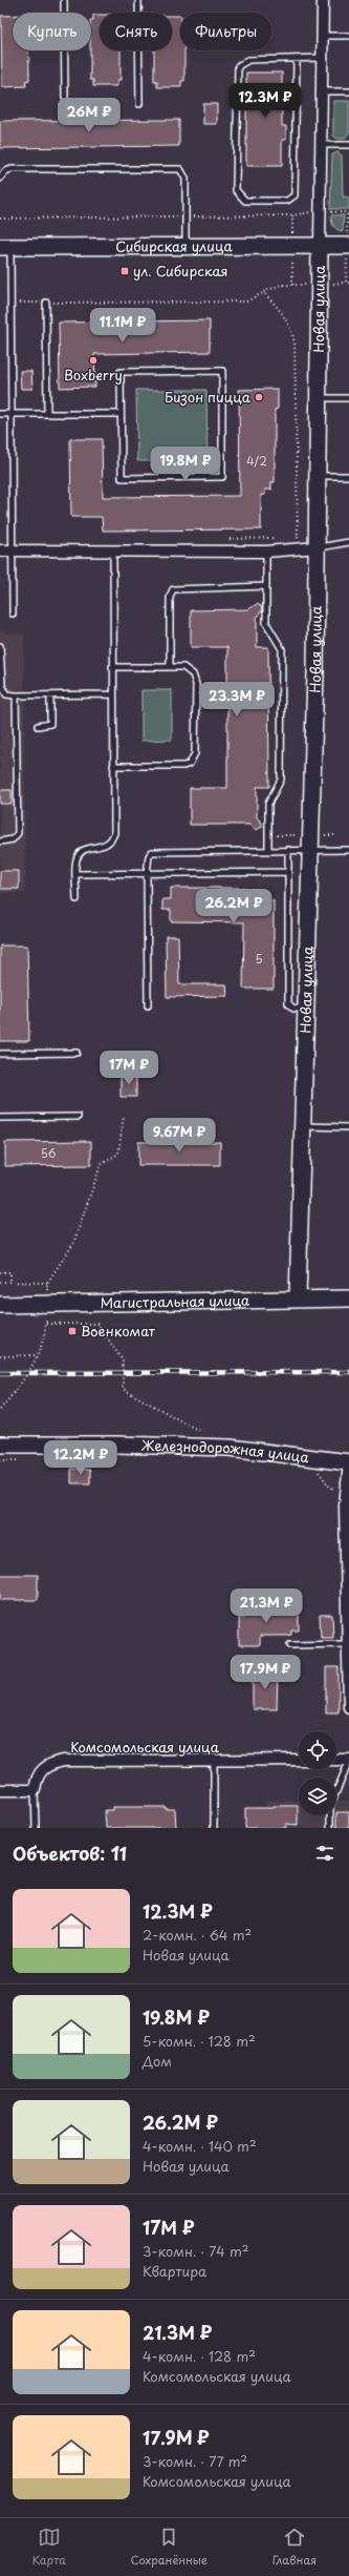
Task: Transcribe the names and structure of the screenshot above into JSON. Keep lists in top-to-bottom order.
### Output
{
  "streets": {
    "main road": [
      "Сибирская улица",
      "Новая улица",
      "Магистральная улица",
      "Железнодорожная улица"
    ],
    "street": ["Комсомольская улица"]
  },
  "crossings": [
    ["Сибирская улица", "Новая улица"],
    ["Новая улица", "Магистральная улица"]
  ],
  "places": {
    "transit": ["ул. Сибирская", "Военкомат"],
    "other": ["Boxberry", "Бизон пицца"]
  },
  "house_numbers": ["4/2", "5", "56"],
  "page": {
    "chip": ["Купить", "Снять", "Фильтры"],
    "price": [
      "12.3M ₽",
      "26M ₽",
      "11.1M ₽",
      "19.8M ₽",
      "23.3M ₽",
      "26.2M ₽",
      "17M ₽",
      "9.67M ₽",
      "12.2M ₽",
      "21.3M ₽",
      "17.9M ₽"
    ],
    "heading": "Объектов: 11",
    "list": [
      {
        "name": "12.3M ₽",
        "note": "2-комн. · 64 m² · Новая улица"
      },
      {
        "name": "19.8M ₽",
        "note": "5-комн. · 128 m² · Дом"
      },
      {
        "name": "26.2M ₽",
        "note": "4-комн. · 140 m² · Новая улица"
      },
      {
        "name": "17M ₽",
        "note": "3-комн. · 74 m² · Квартира"
      },
      {
        "name": "21.3M ₽",
        "note": "4-комн. · 128 m² · Комсомольская улица"
      },
      {
        "name": "17.9M ₽",
        "note": "3-комн. · 77 m² · Комсомольская улица"
      }
    ],
    "tabs": ["Карта", "Сохранённые", "Главная"]
  }
}
